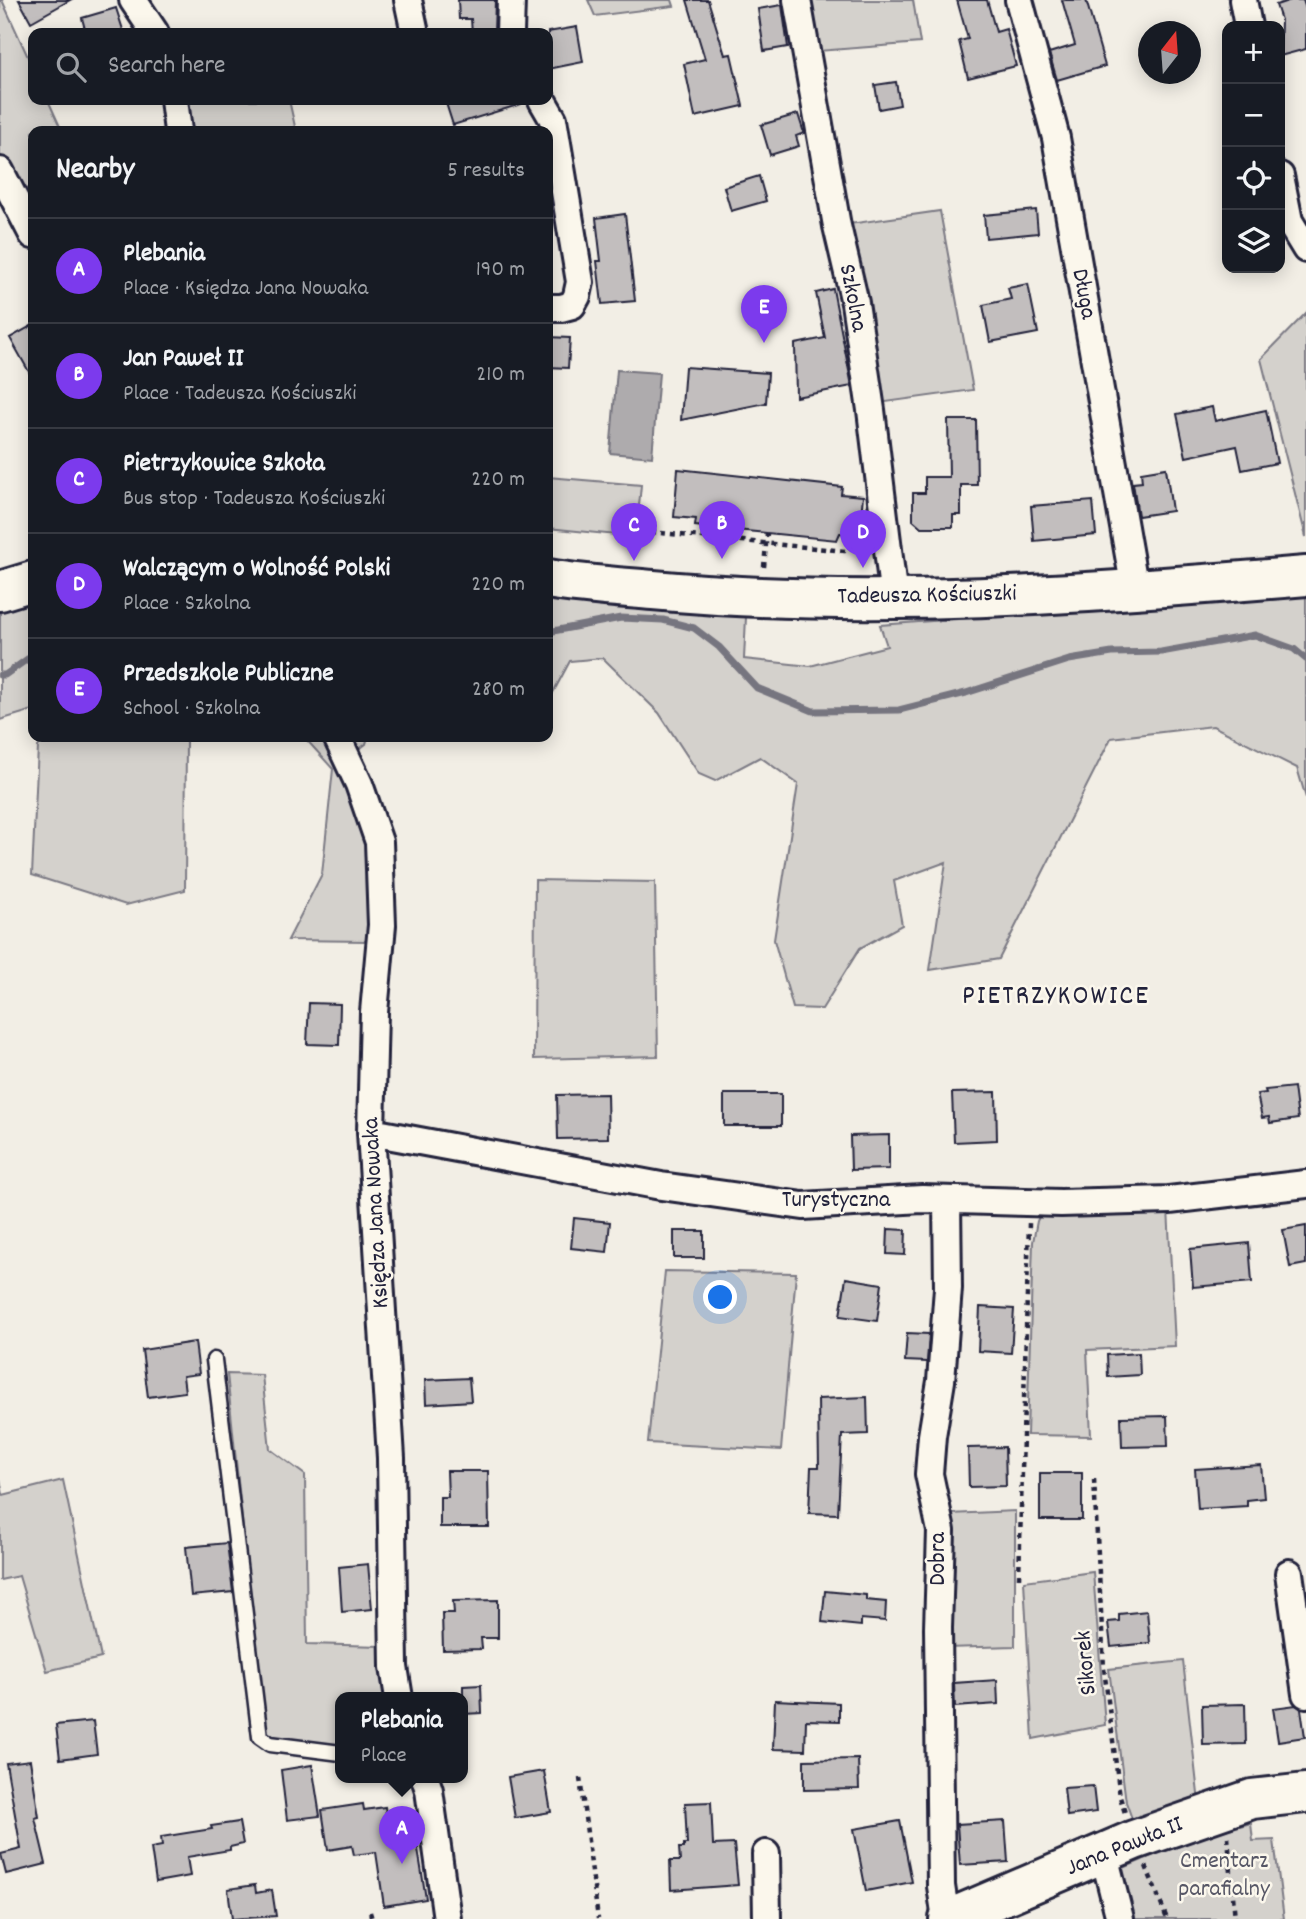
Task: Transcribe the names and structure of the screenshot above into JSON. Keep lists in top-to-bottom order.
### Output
{
  "streets": {
    "street": [
      "Długa",
      "Szkolna",
      "Tadeusza Kościuszki",
      "Turystyczna",
      "Księdza Jana Nowaka",
      "Dobra",
      "Jana Pawła II"
    ],
    "path": ["Sikorek"]
  },
  "crossings": [
    ["Długa", "Tadeusza Kościuszki"],
    ["Szkolna", "Tadeusza Kościuszki"],
    ["Turystyczna", "Księdza Jana Nowaka"],
    ["Turystyczna", "Dobra"],
    ["Dobra", "Jana Pawła II"],
    ["Sikorek", "Jana Pawła II"]
  ],
  "districts": ["PIETRZYKOWICE"],
  "parks": ["Cmentarz parafialny"],
  "north": "top",
  "page": {
    "map_buttons": ["+", "−"],
    "search": "Search here",
    "heading": ["Nearby", "5 results"],
    "list": [
      {
        "mark": "A",
        "name": "Plebania",
        "note": "Place · Księdza Jana Nowaka",
        "value": "190 m"
      },
      {
        "mark": "B",
        "name": "Jan Paweł II",
        "note": "Place · Tadeusza Kościuszki",
        "value": "210 m"
      },
      {
        "mark": "C",
        "name": "Pietrzykowice Szkoła",
        "note": "Bus stop · Tadeusza Kościuszki",
        "value": "220 m"
      },
      {
        "mark": "D",
        "name": "Walczącym o Wolność Polski",
        "note": "Place · Szkolna",
        "value": "220 m"
      },
      {
        "mark": "E",
        "name": "Przedszkole Publiczne",
        "note": "School · Szkolna",
        "value": "280 m"
      }
    ],
    "pins": [
      "E",
      "B",
      "C",
      "D",
      "A"
    ],
    "popup": ["Plebania", "Place"]
  }
}
